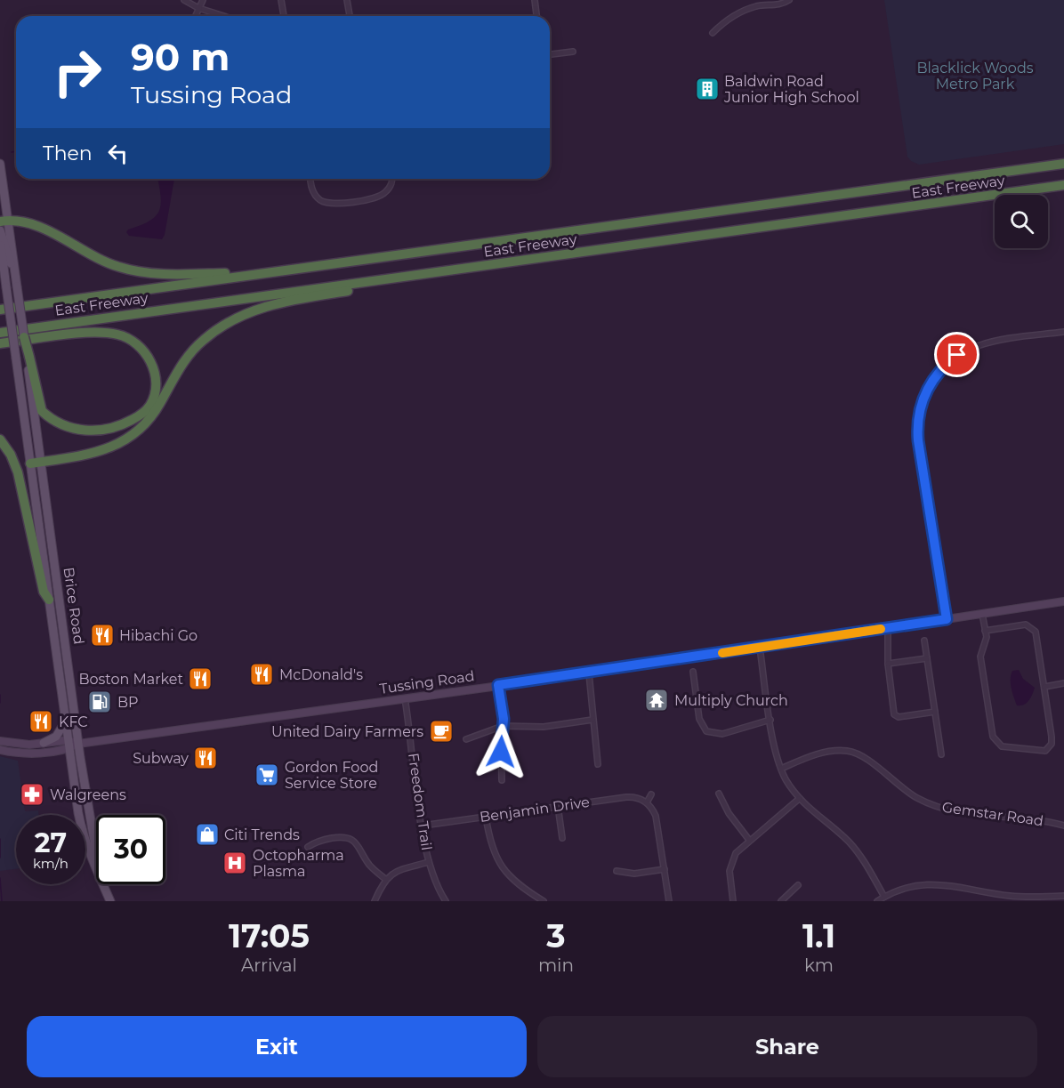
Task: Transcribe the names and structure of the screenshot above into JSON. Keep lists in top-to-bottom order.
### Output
{
  "streets": {
    "highway": ["East Freeway"],
    "main road": ["Brice Road", "Tussing Road"],
    "street": ["Freedom Trail", "Benjamin Drive", "Gemstar Road"]
  },
  "crossings": [
    ["Brice Road", "Tussing Road"],
    ["Tussing Road", "Freedom Trail"],
    ["Freedom Trail", "Benjamin Drive"]
  ],
  "parks": ["Blacklick Woods Metro Park"],
  "places": {
    "building": ["Baldwin Road Junior High School"],
    "restaurant": [
      "Hibachi Go",
      "McDonald's",
      "Boston Market",
      "KFC",
      "Subway"
    ],
    "temple": ["Multiply Church"],
    "fuel station": ["BP"],
    "cafe": ["United Dairy Farmers"],
    "supermarket": ["Gordon Food Service Store"],
    "pharmacy": ["Walgreens"],
    "shop": ["Citi Trends"],
    "hospital": ["Octopharma Plasma"]
  },
  "page": {
    "turn": ["90 m", "Tussing Road"],
    "then": "Then",
    "speed": "27 km/h",
    "limit": "30",
    "eta": [
      "17:05",
      "Arrival",
      "3",
      "min",
      "1.1",
      "km"
    ],
    "buttons": ["Exit", "Share"]
  }
}
